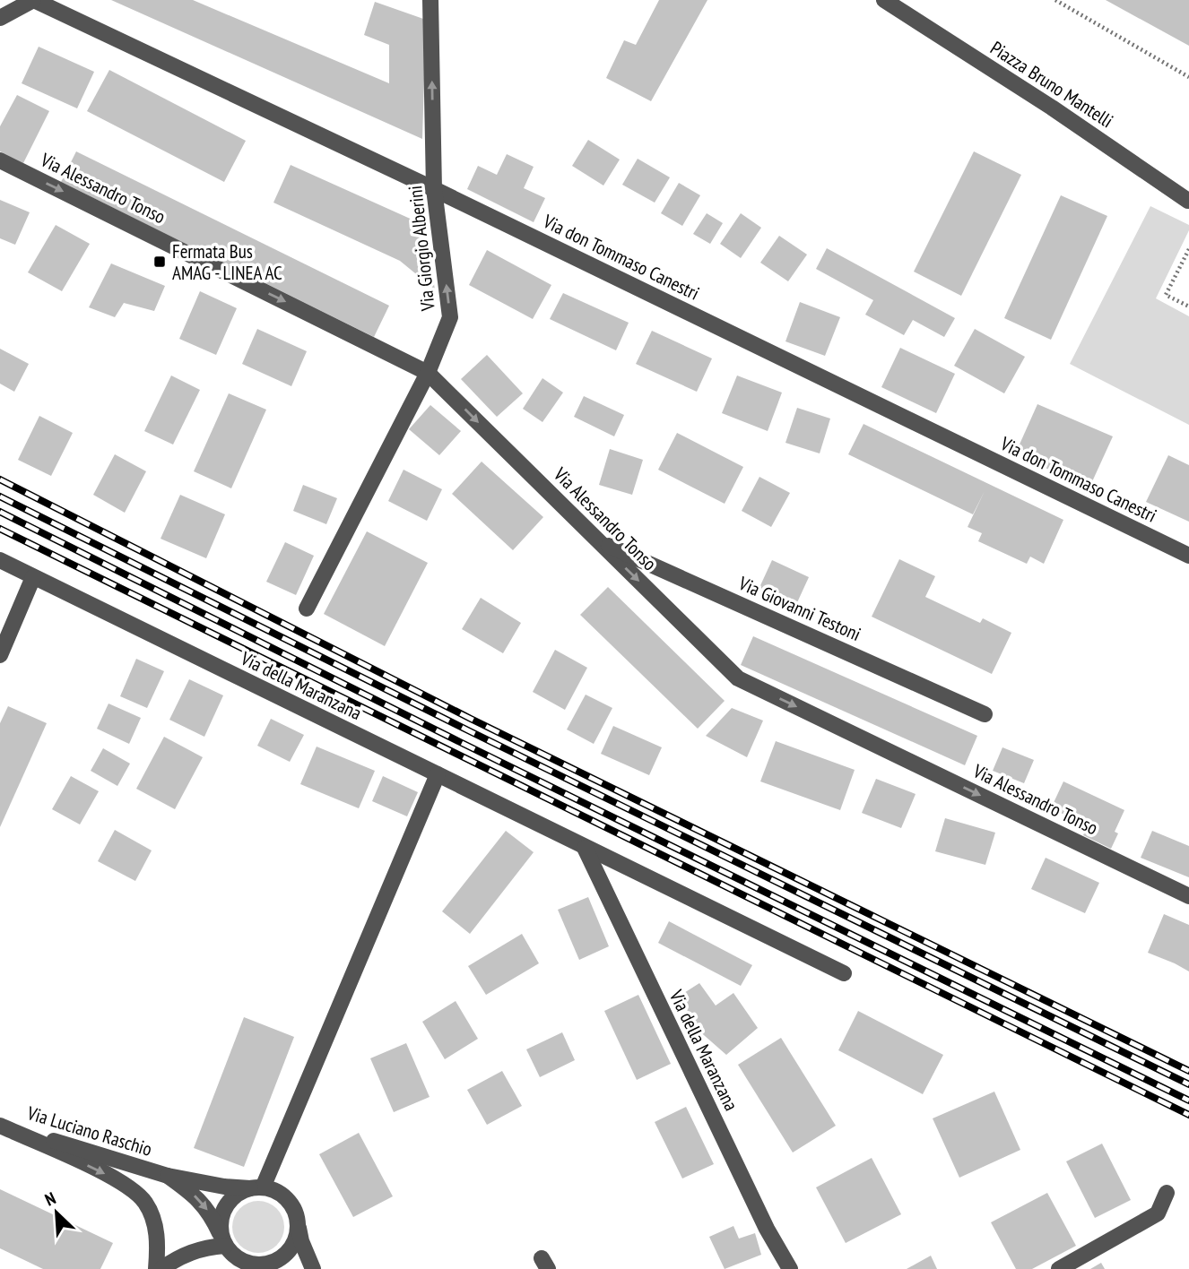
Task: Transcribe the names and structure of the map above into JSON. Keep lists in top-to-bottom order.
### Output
{
  "streets": {
    "street": [
      "Piazza Bruno Mantelli",
      "Via Alessandro Tonso",
      "Via Giorgio Alberini",
      "Via don Tommaso Canestri",
      "Via Giovanni Testoni",
      "Via della Maranzana",
      "Via Luciano Raschio"
    ]
  },
  "crossings": [
    ["Via Alessandro Tonso", "Via Giorgio Alberini"],
    ["Via Alessandro Tonso", "Via Giovanni Testoni"],
    ["Via Giorgio Alberini", "Via don Tommaso Canestri"]
  ],
  "one_way": ["Via Alessandro Tonso", "Via Giorgio Alberini"],
  "places": {
    "transit": ["Fermata Bus AMAG - LINEA AC"]
  },
  "north": "top left"
}
